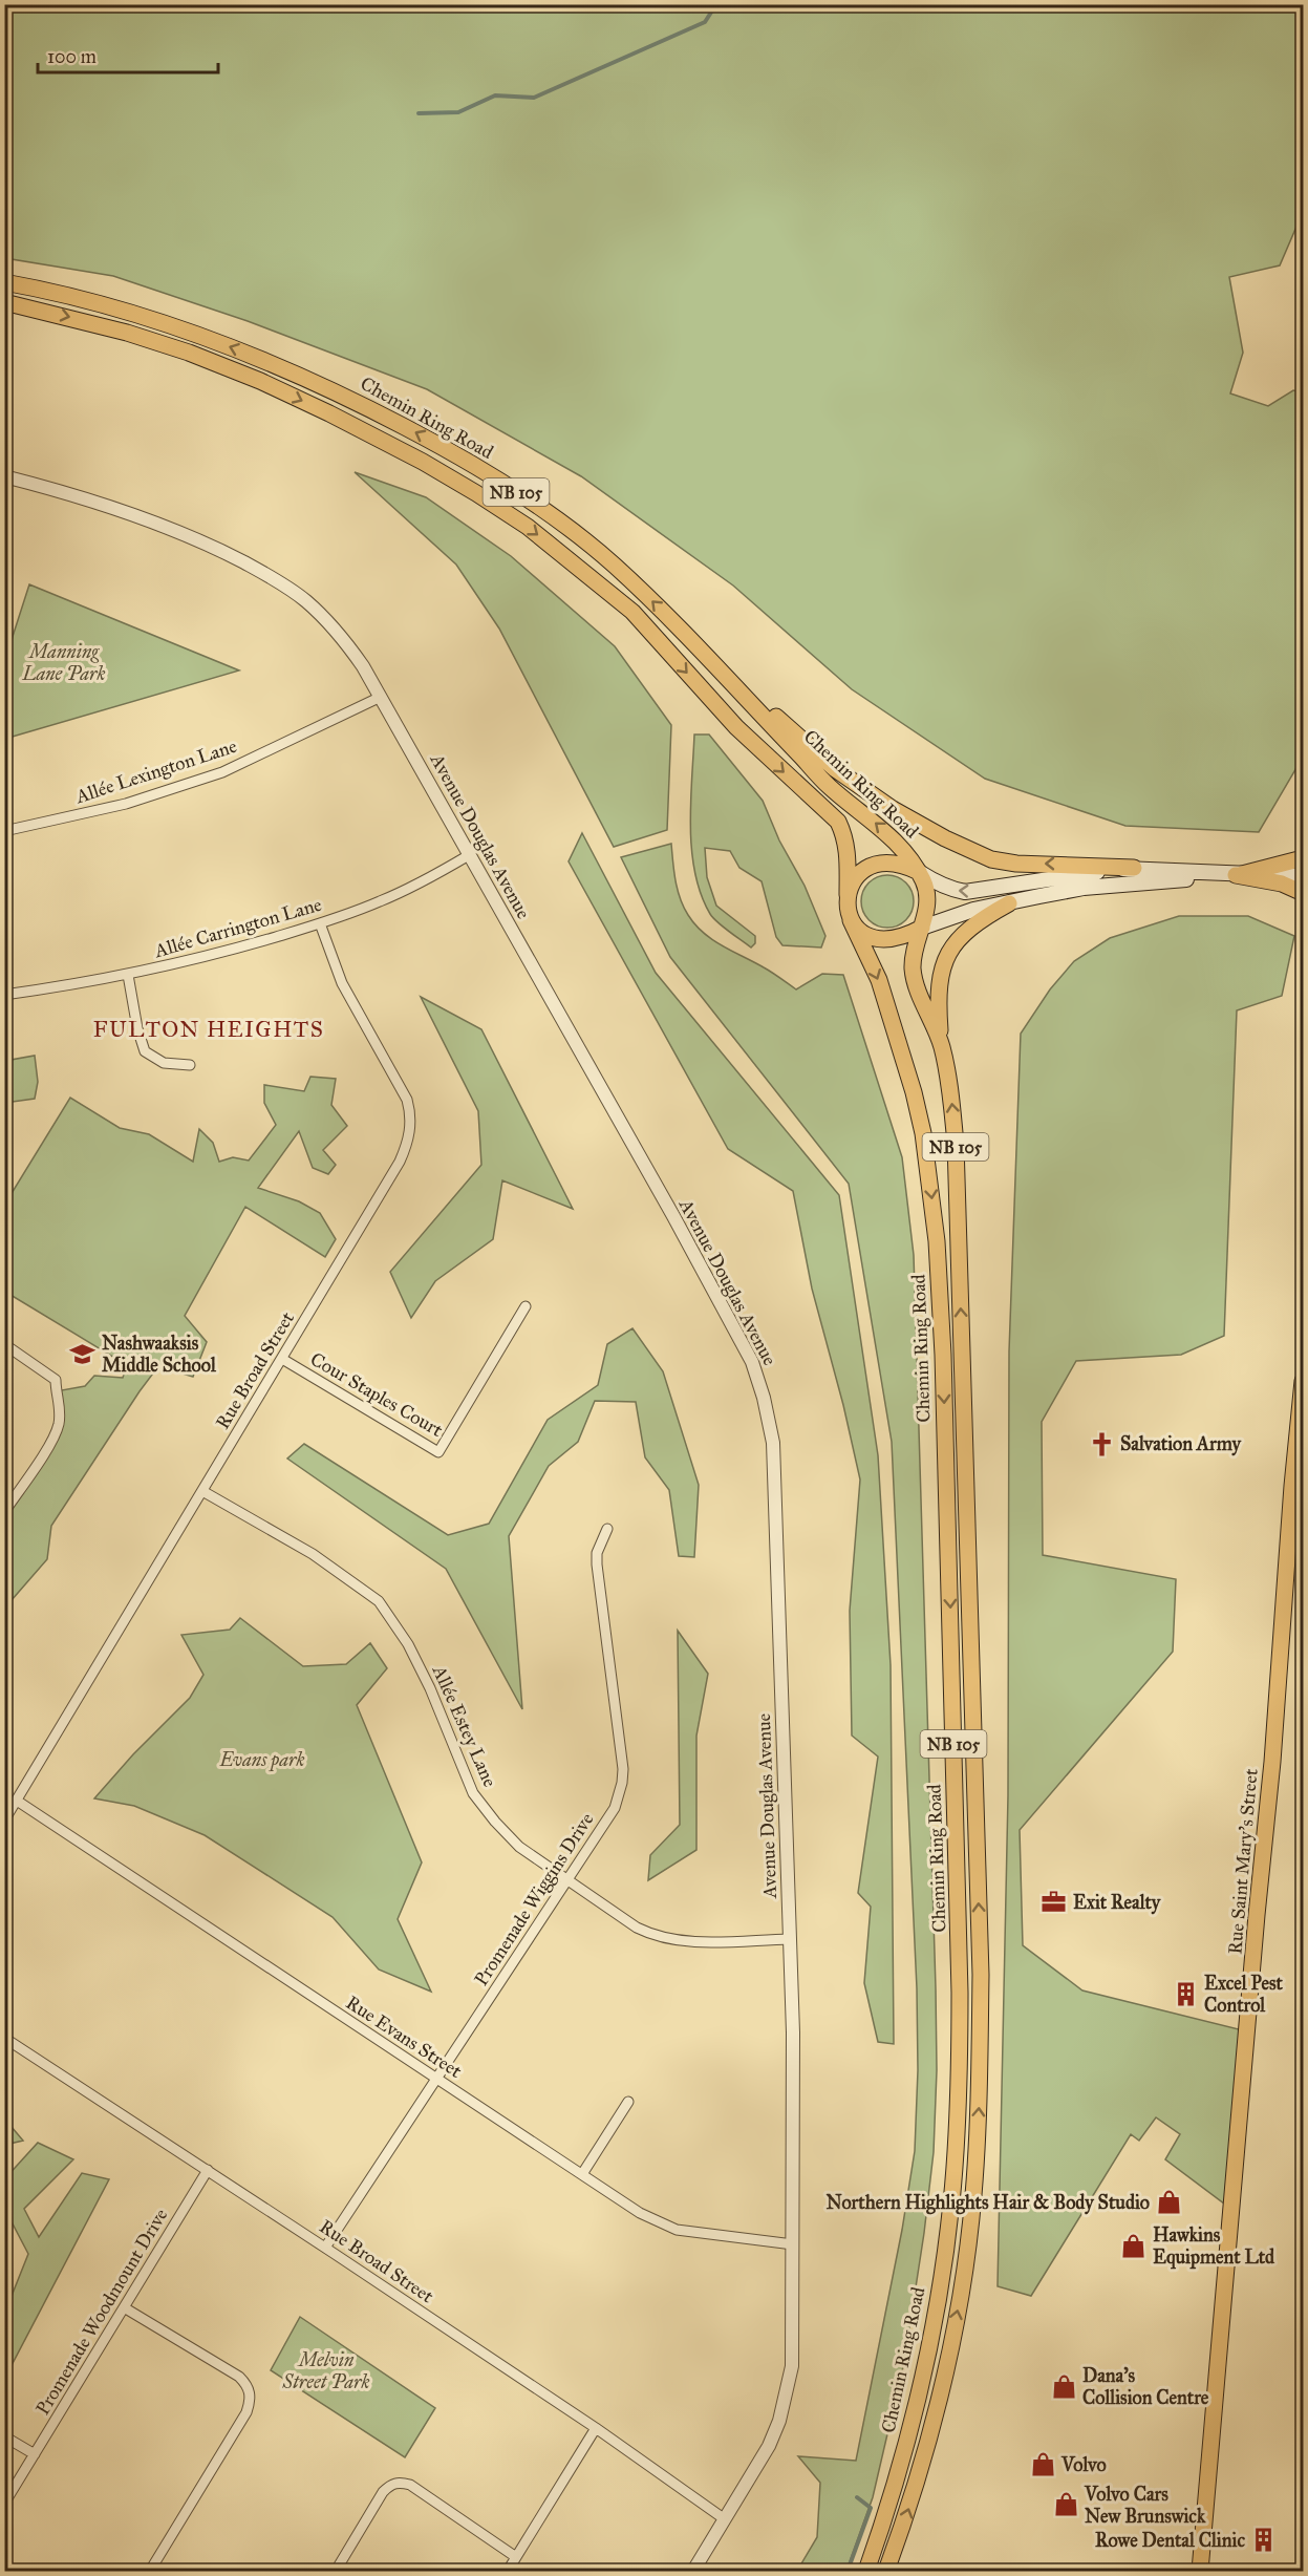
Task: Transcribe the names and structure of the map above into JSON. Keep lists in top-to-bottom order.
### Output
{
  "streets": {
    "main road": ["Chemin Ring Road", "NB 105", "Rue Saint Mary's Street"],
    "street": [
      "Allée Lexington Lane",
      "Avenue Douglas Avenue",
      "Allée Carrington Lane",
      "Rue Broad Street",
      "Cour Staples Court",
      "Allée Estey Lane",
      "Promenade Wiggins Drive",
      "Rue Evans Street",
      "Promenade Woodmount Drive"
    ]
  },
  "crossings": [
    ["Chemin Ring Road", "NB 105"],
    ["Allée Lexington Lane", "Avenue Douglas Avenue"],
    ["Avenue Douglas Avenue", "Allée Carrington Lane"],
    ["Avenue Douglas Avenue", "Rue Broad Street"],
    ["Avenue Douglas Avenue", "Allée Estey Lane"],
    ["Avenue Douglas Avenue", "Rue Evans Street"],
    ["Allée Carrington Lane", "Rue Broad Street"],
    ["Rue Broad Street", "Cour Staples Court"],
    ["Rue Broad Street", "Allée Estey Lane"],
    ["Rue Broad Street", "Promenade Wiggins Drive"],
    ["Rue Broad Street", "Rue Evans Street"],
    ["Rue Broad Street", "Promenade Woodmount Drive"],
    ["Allée Estey Lane", "Promenade Wiggins Drive"],
    ["Promenade Wiggins Drive", "Rue Evans Street"]
  ],
  "districts": ["FULTON HEIGHTS"],
  "parks": ["Manning Lane Park", "Evans park", "Melvin Street Park"],
  "places": {
    "school or university": ["Nashwaaksis Middle School"],
    "church": ["Salvation Army"],
    "office": ["Exit Realty"],
    "building": ["Excel Pest Control", "Rowe Dental Clinic"],
    "shop": [
      "Northern Highlights Hair & Body Studio",
      "Hawkins Equipment Ltd",
      "Dana's Collision Centre",
      "Volvo",
      "Volvo Cars New Brunswick"
    ]
  },
  "scale_bar": "100 m"
}
